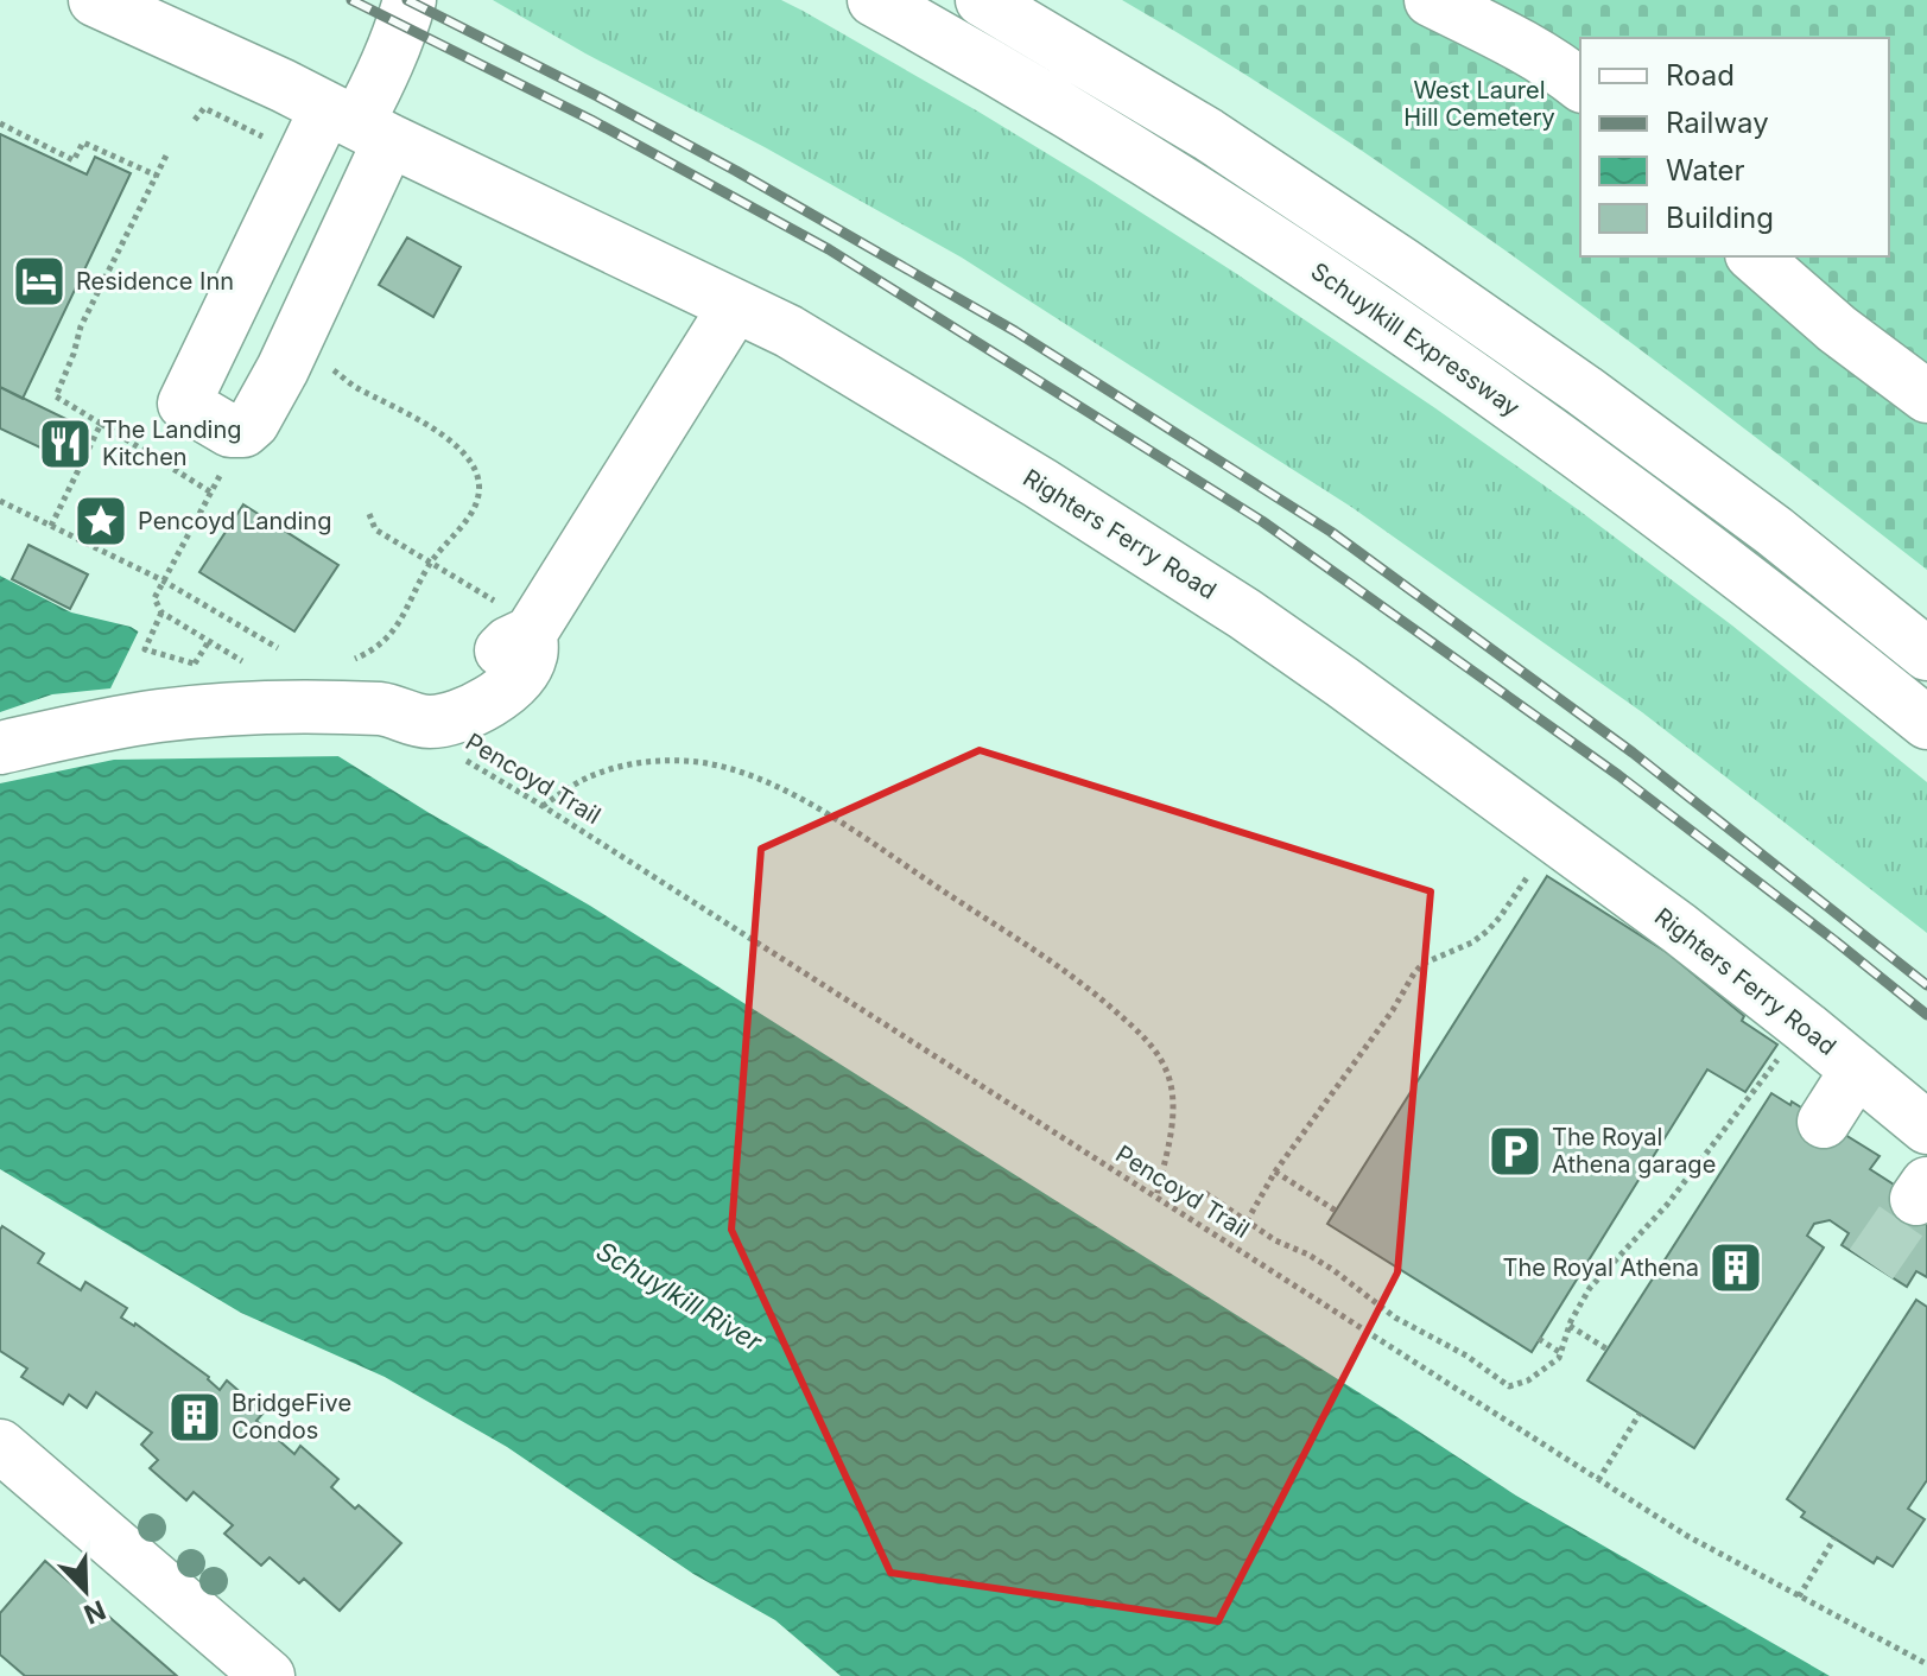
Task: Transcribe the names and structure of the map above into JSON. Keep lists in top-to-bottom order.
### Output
{
  "streets": {
    "main road": ["Schuylkill Expressway", "Righters Ferry Road"],
    "path": ["Pencoyd Trail"]
  },
  "water": ["Schuylkill River"],
  "parks": ["West Laurel Hill Cemetery"],
  "places": {
    "hotel": ["Residence Inn"],
    "restaurant": ["The Landing Kitchen"],
    "place": ["Pencoyd Landing"],
    "parking": ["The Royal Athena garage"],
    "building": ["The Royal Athena", "BridgeFive Condos"]
  },
  "legend": [
    "Road",
    "Railway",
    "Water",
    "Building"
  ],
  "north": "bottom right"
}
